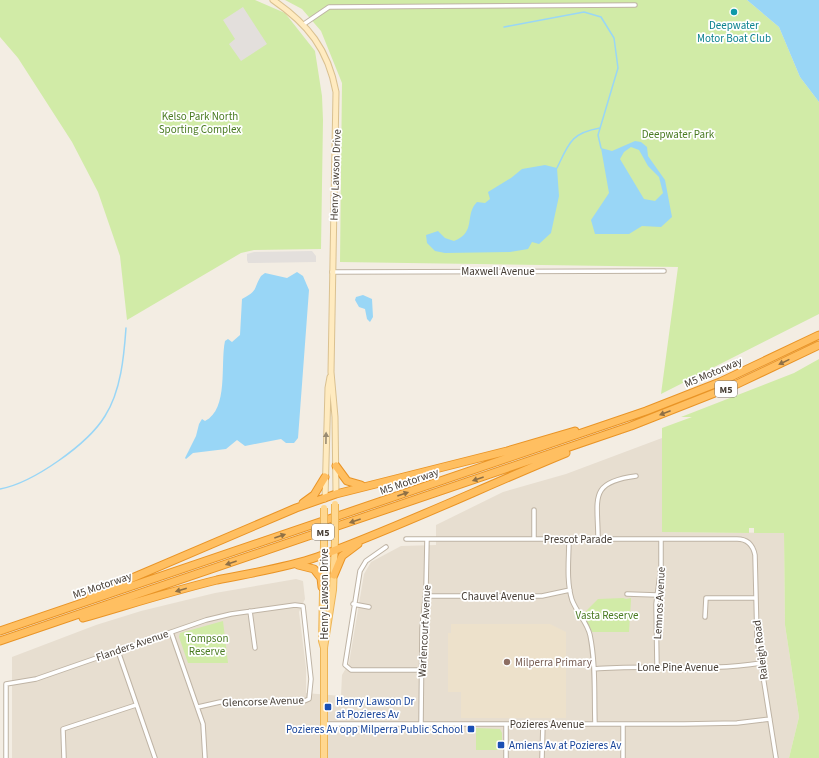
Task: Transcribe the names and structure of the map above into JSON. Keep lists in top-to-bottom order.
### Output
{
  "streets": {
    "highway": ["M5 Motorway", "M5"],
    "main road": ["Henry Lawson Drive"],
    "street": [
      "Maxwell Avenue",
      "Prescot Parade",
      "Chauvel Avenue",
      "Lemnos Avenue",
      "Warlencourt Avenue",
      "Flanders Avenue",
      "Raleigh Road",
      "Lone Pine Avenue",
      "Glencorse Avenue",
      "Pozieres Avenue"
    ]
  },
  "crossings": [
    ["Henry Lawson Drive", "Maxwell Avenue"],
    ["Henry Lawson Drive", "Pozieres Avenue"],
    ["Prescot Parade", "Lemnos Avenue"],
    ["Prescot Parade", "Warlencourt Avenue"],
    ["Prescot Parade", "Raleigh Road"],
    ["Chauvel Avenue", "Warlencourt Avenue"],
    ["Lemnos Avenue", "Lone Pine Avenue"],
    ["Warlencourt Avenue", "Pozieres Avenue"],
    ["Flanders Avenue", "Glencorse Avenue"],
    ["Raleigh Road", "Lone Pine Avenue"],
    ["Raleigh Road", "Pozieres Avenue"]
  ],
  "parks": [
    "Kelso Park North Sporting Complex",
    "Deepwater Park",
    "Vasta Reserve",
    "Tompson Reserve"
  ],
  "places": {
    "other": ["Deepwater Motor Boat Club", "Milperra Primary"],
    "transit": ["Henry Lawson Dr at Pozieres Av", "Pozieres Av opp Milperra Public School", "Amiens Av at Pozieres Av"]
  }
}
